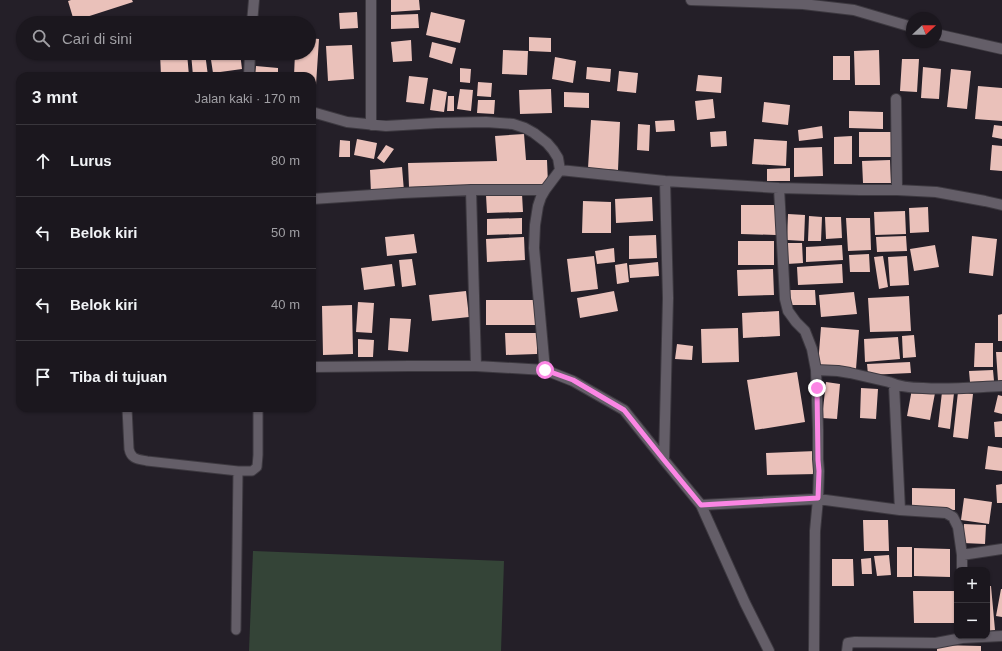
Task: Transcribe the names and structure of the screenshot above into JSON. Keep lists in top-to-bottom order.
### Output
{
  "north": "right",
  "page": {
    "search": "Cari di sini",
    "heading": ["3 mnt", "Jalan kaki · 170 m"],
    "list": [
      ["Lurus", "80 m"],
      ["Belok kiri", "50 m"],
      ["Belok kiri", "40 m"],
      "Tiba di tujuan"
    ],
    "map_buttons": ["+", "−"]
  }
}
